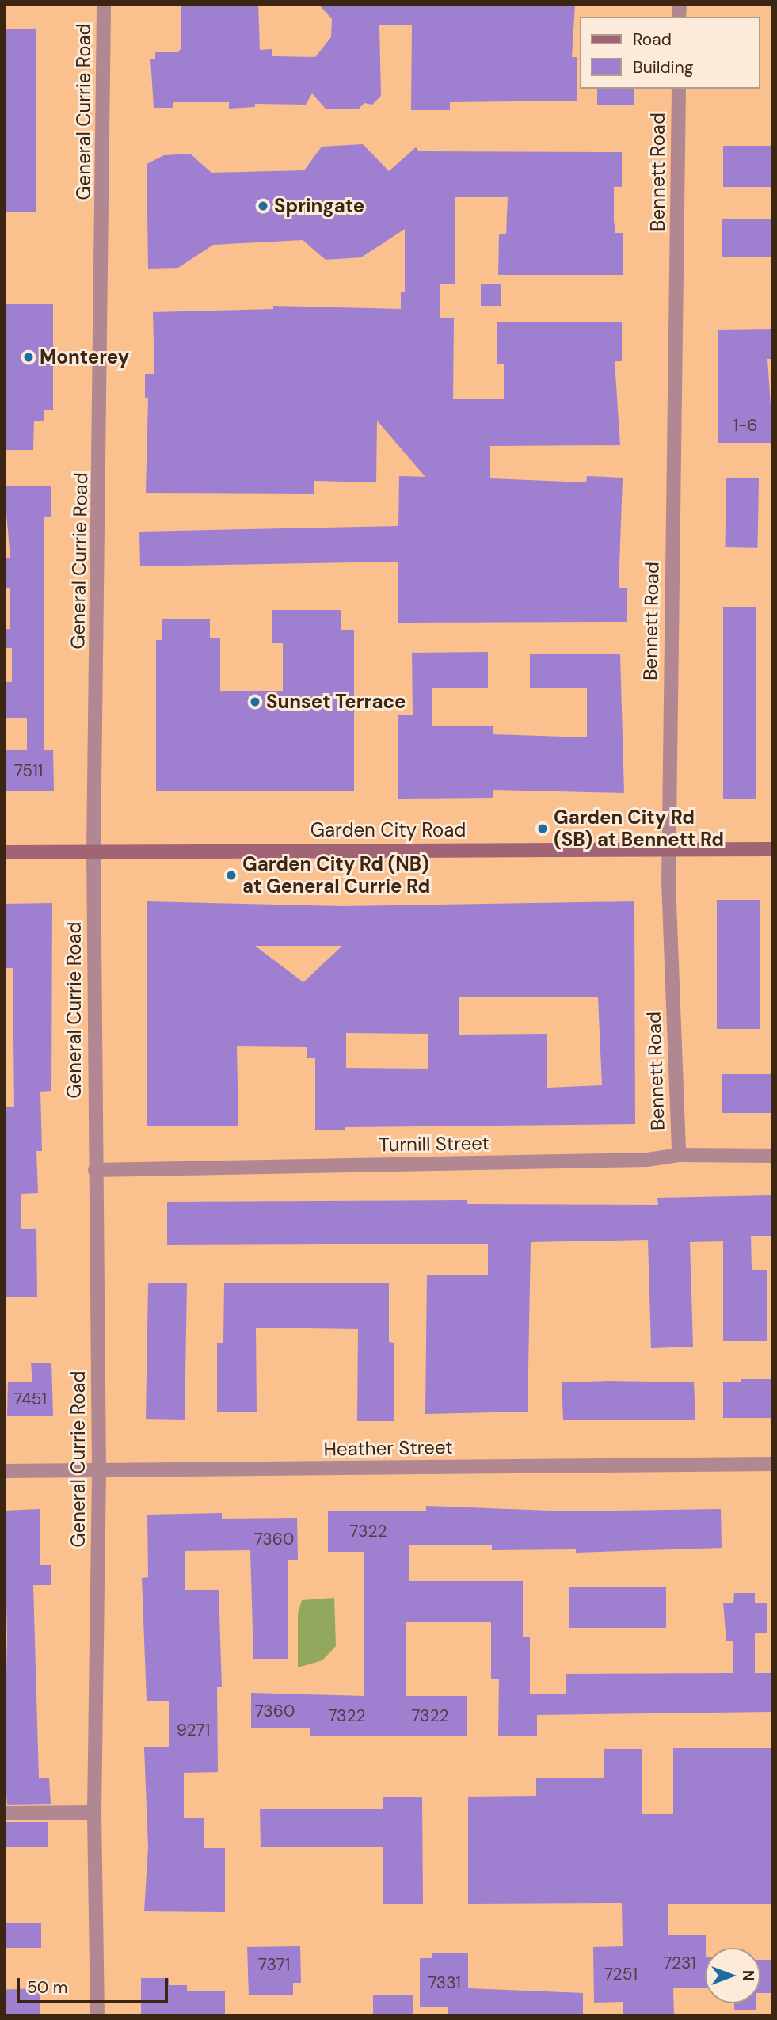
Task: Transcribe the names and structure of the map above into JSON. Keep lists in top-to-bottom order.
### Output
{
  "streets": {
    "street": [
      "General Currie Road",
      "Bennett Road",
      "Garden City Road",
      "Turnill Street",
      "Heather Street"
    ]
  },
  "crossings": [
    ["General Currie Road", "Garden City Road"],
    ["General Currie Road", "Turnill Street"],
    ["General Currie Road", "Heather Street"],
    ["Bennett Road", "Garden City Road"],
    ["Bennett Road", "Turnill Street"]
  ],
  "places": [
    "Springate",
    "Monterey",
    "Sunset Terrace",
    "Garden City Rd (SB) at Bennett Rd",
    "Garden City Rd (NB) at General Currie Rd"
  ],
  "house_numbers": [
    "1-6",
    "7511",
    "7451",
    "7322",
    "7360",
    "7360",
    "7322",
    "7322",
    "9271",
    "7231",
    "7371",
    "7251",
    "7331"
  ],
  "legend": ["Road", "Building"],
  "scale_bar": "50 m",
  "north": "right"
}
